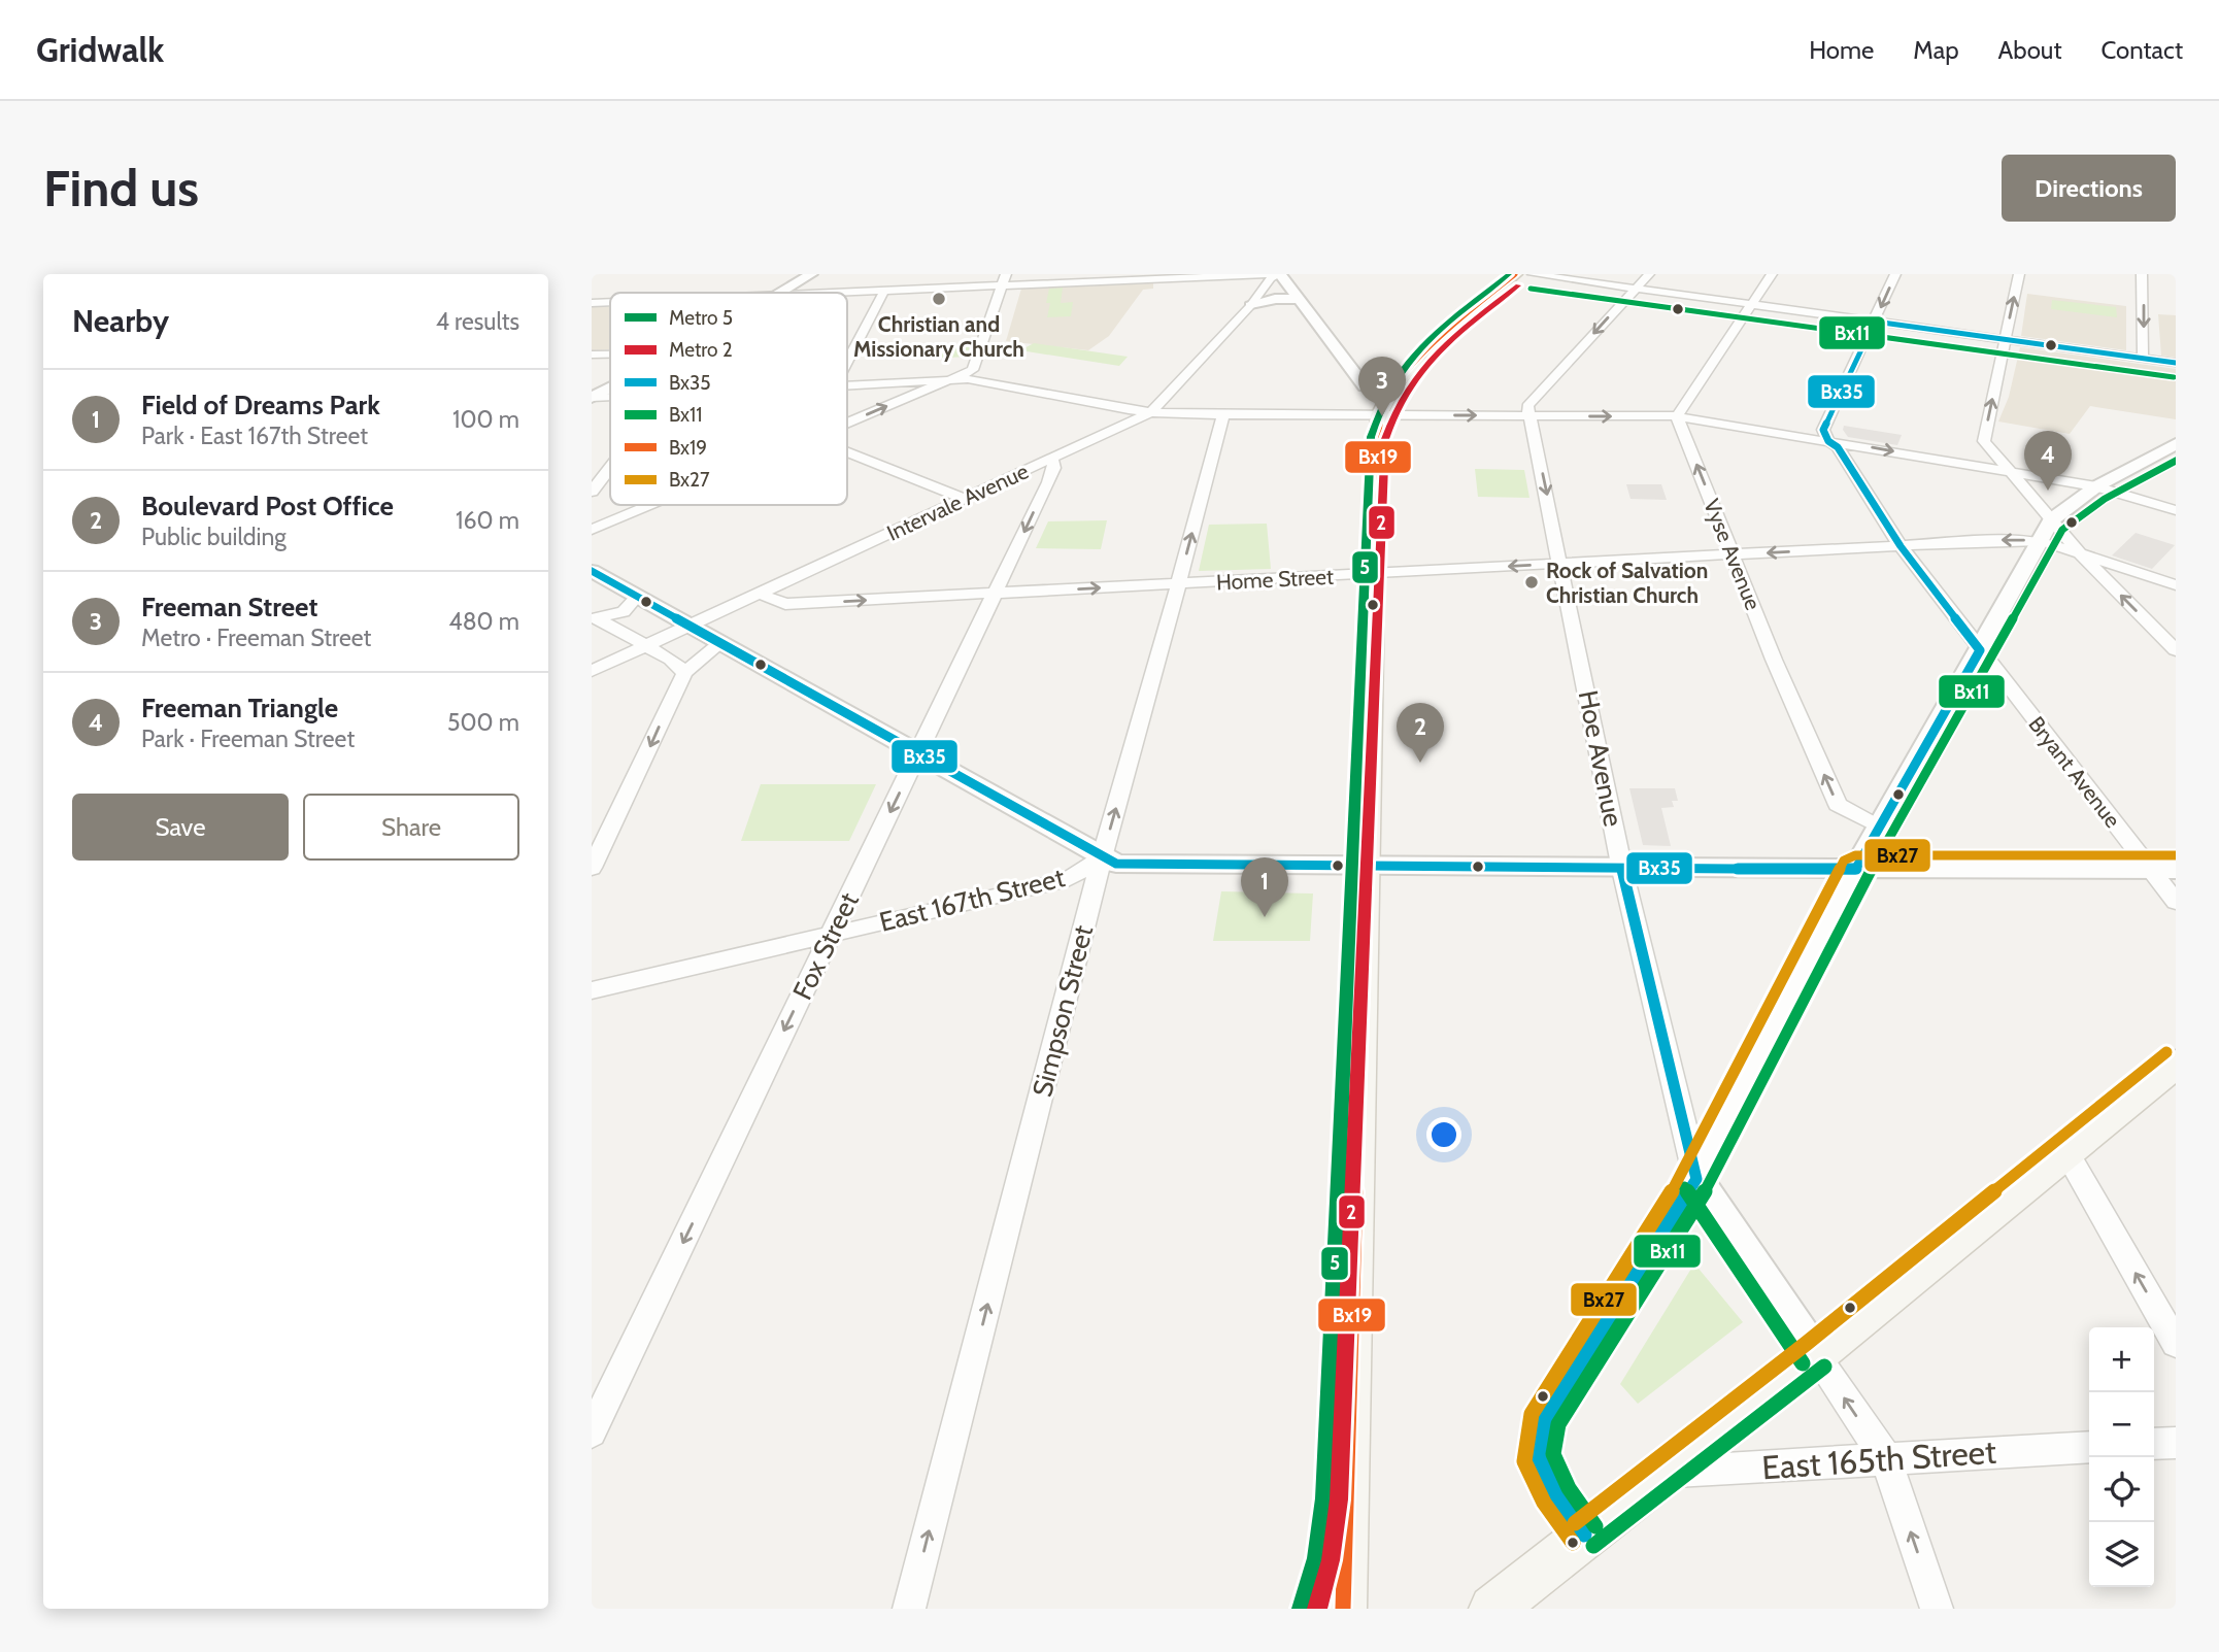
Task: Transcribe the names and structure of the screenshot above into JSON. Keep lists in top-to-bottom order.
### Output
{
  "streets": {
    "street": [
      "Intervale Avenue",
      "Vyse Avenue",
      "Home Street",
      "Hoe Avenue",
      "Bryant Avenue",
      "East 167th Street",
      "Fox Street",
      "Simpson Street",
      "East 165th Street"
    ]
  },
  "crossings": [
    ["Intervale Avenue", "Home Street"],
    ["Intervale Avenue", "Fox Street"],
    ["Vyse Avenue", "Home Street"],
    ["Home Street", "Hoe Avenue"],
    ["Home Street", "Bryant Avenue"],
    ["Home Street", "Fox Street"],
    ["Home Street", "Simpson Street"],
    ["Hoe Avenue", "East 165th Street"],
    ["East 167th Street", "Fox Street"],
    ["East 167th Street", "Simpson Street"]
  ],
  "one_way": ["Vyse Avenue", "Fox Street", "Simpson Street"],
  "places": ["Christian and Missionary Church", "Rock of Salvation Christian Church"],
  "lines": [
    "metro line 5",
    "transit line Bx19",
    "metro line 2",
    "transit line Bx11",
    "transit line Bx35",
    "transit line Bx27"
  ],
  "legend": [
    "Metro 5",
    "Metro 2",
    "Bx35",
    "Bx11",
    "Bx19",
    "Bx27"
  ],
  "page": {
    "header": "Gridwalk",
    "nav": [
      "Home",
      "Map",
      "About",
      "Contact"
    ],
    "buttons": [
      "Directions",
      ["Save", "Share"]
    ],
    "title": "Find us",
    "heading": ["Nearby", "4 results"],
    "pins": [
      "3",
      "4",
      "2",
      "1"
    ],
    "list": [
      {
        "mark": "1",
        "name": "Field of Dreams Park",
        "note": "Park · East 167th Street",
        "value": "100 m"
      },
      {
        "mark": "2",
        "name": "Boulevard Post Office",
        "note": "Public building",
        "value": "160 m"
      },
      {
        "mark": "3",
        "name": "Freeman Street",
        "note": "Metro · Freeman Street",
        "value": "480 m"
      },
      {
        "mark": "4",
        "name": "Freeman Triangle",
        "note": "Park · Freeman Street",
        "value": "500 m"
      }
    ],
    "map_buttons": ["+", "−"]
  }
}
